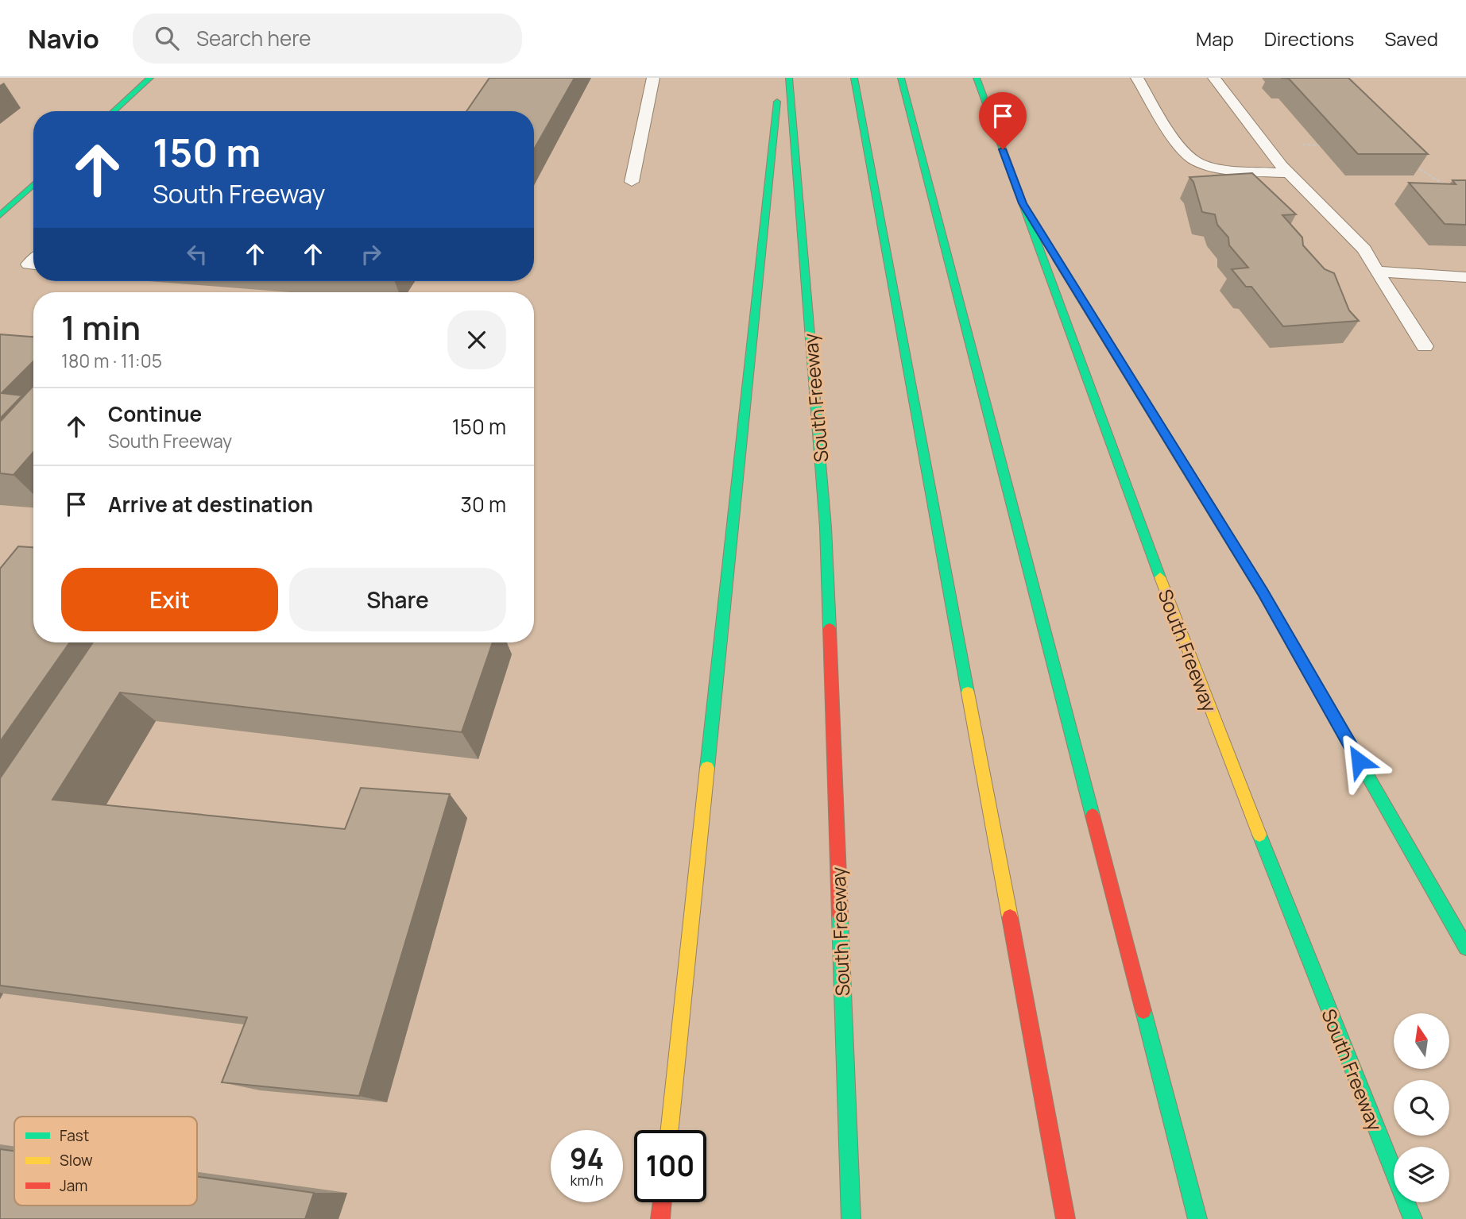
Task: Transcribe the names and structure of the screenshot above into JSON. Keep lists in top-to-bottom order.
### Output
{
  "streets": {
    "main road": ["South Freeway"]
  },
  "legend": ["Fast", "Slow", "Jam"],
  "north": "top",
  "page": {
    "header": "Navio",
    "search": "Search here",
    "nav": ["Map", "Directions", "Saved"],
    "turn": ["150 m", "South Freeway"],
    "heading": ["1 min", "180 m · 11:05"],
    "list": [
      {
        "name": "Continue",
        "note": "South Freeway",
        "value": "150 m"
      },
      {
        "name": "Arrive at destination",
        "value": "30 m"
      }
    ],
    "buttons": ["Exit", "Share"],
    "speed": "94 km/h",
    "limit": "100"
  }
}
